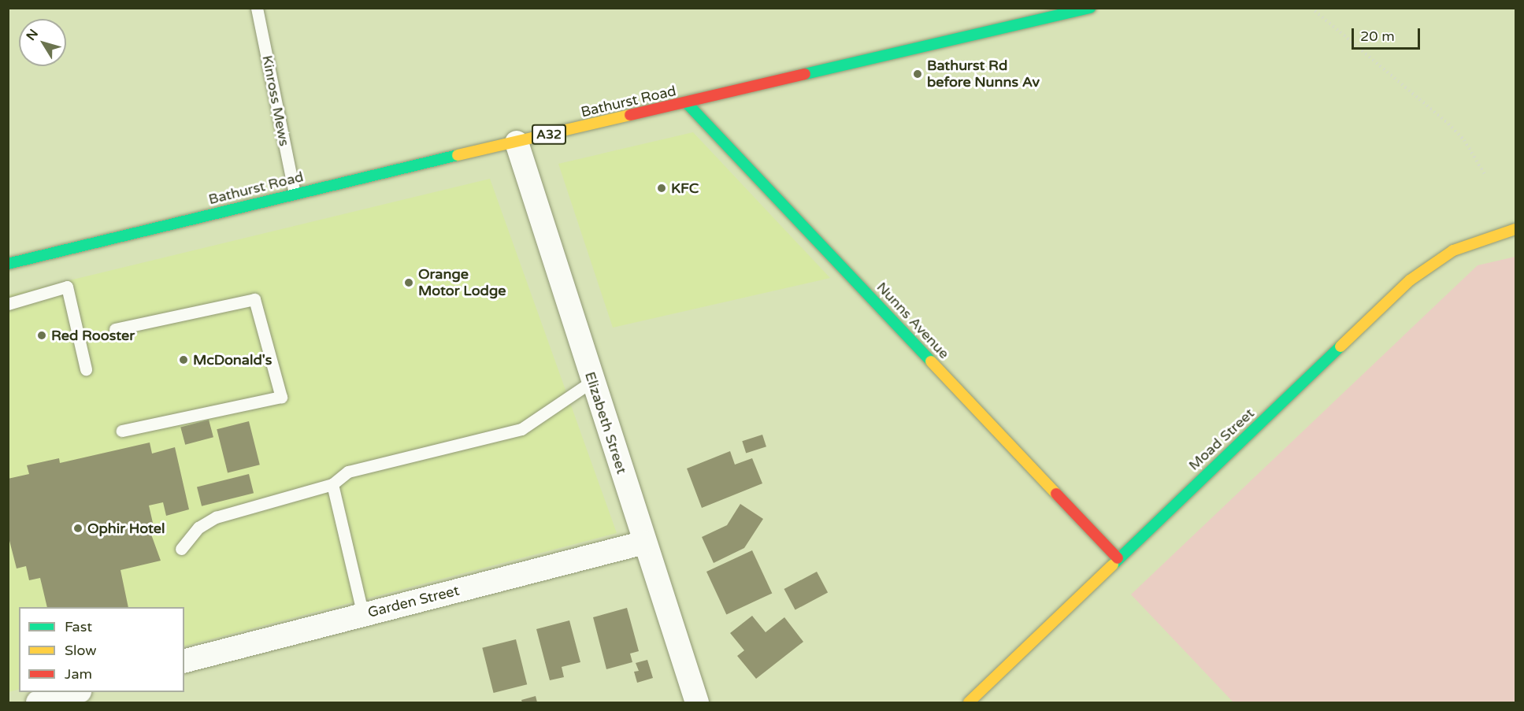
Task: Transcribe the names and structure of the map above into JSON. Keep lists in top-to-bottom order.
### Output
{
  "streets": {
    "main road": [
      "Bathurst Road",
      "A32",
      "Nunns Avenue",
      "Moad Street"
    ],
    "street": ["Elizabeth Street", "Garden Street"],
    "lane": ["Kinross Mews"]
  },
  "crossings": [
    ["Kinross Mews", "Bathurst Road"],
    ["Bathurst Road", "Nunns Avenue"],
    ["Bathurst Road", "Elizabeth Street"],
    ["Nunns Avenue", "Moad Street"],
    ["Elizabeth Street", "Garden Street"]
  ],
  "places": [
    "Bathurst Rd before Nunns Av",
    "KFC",
    "Orange Motor Lodge",
    "Red Rooster",
    "McDonald's",
    "Ophir Hotel"
  ],
  "legend": ["Fast", "Slow", "Jam"],
  "scale_bar": "20 m",
  "north": "top left"
}
